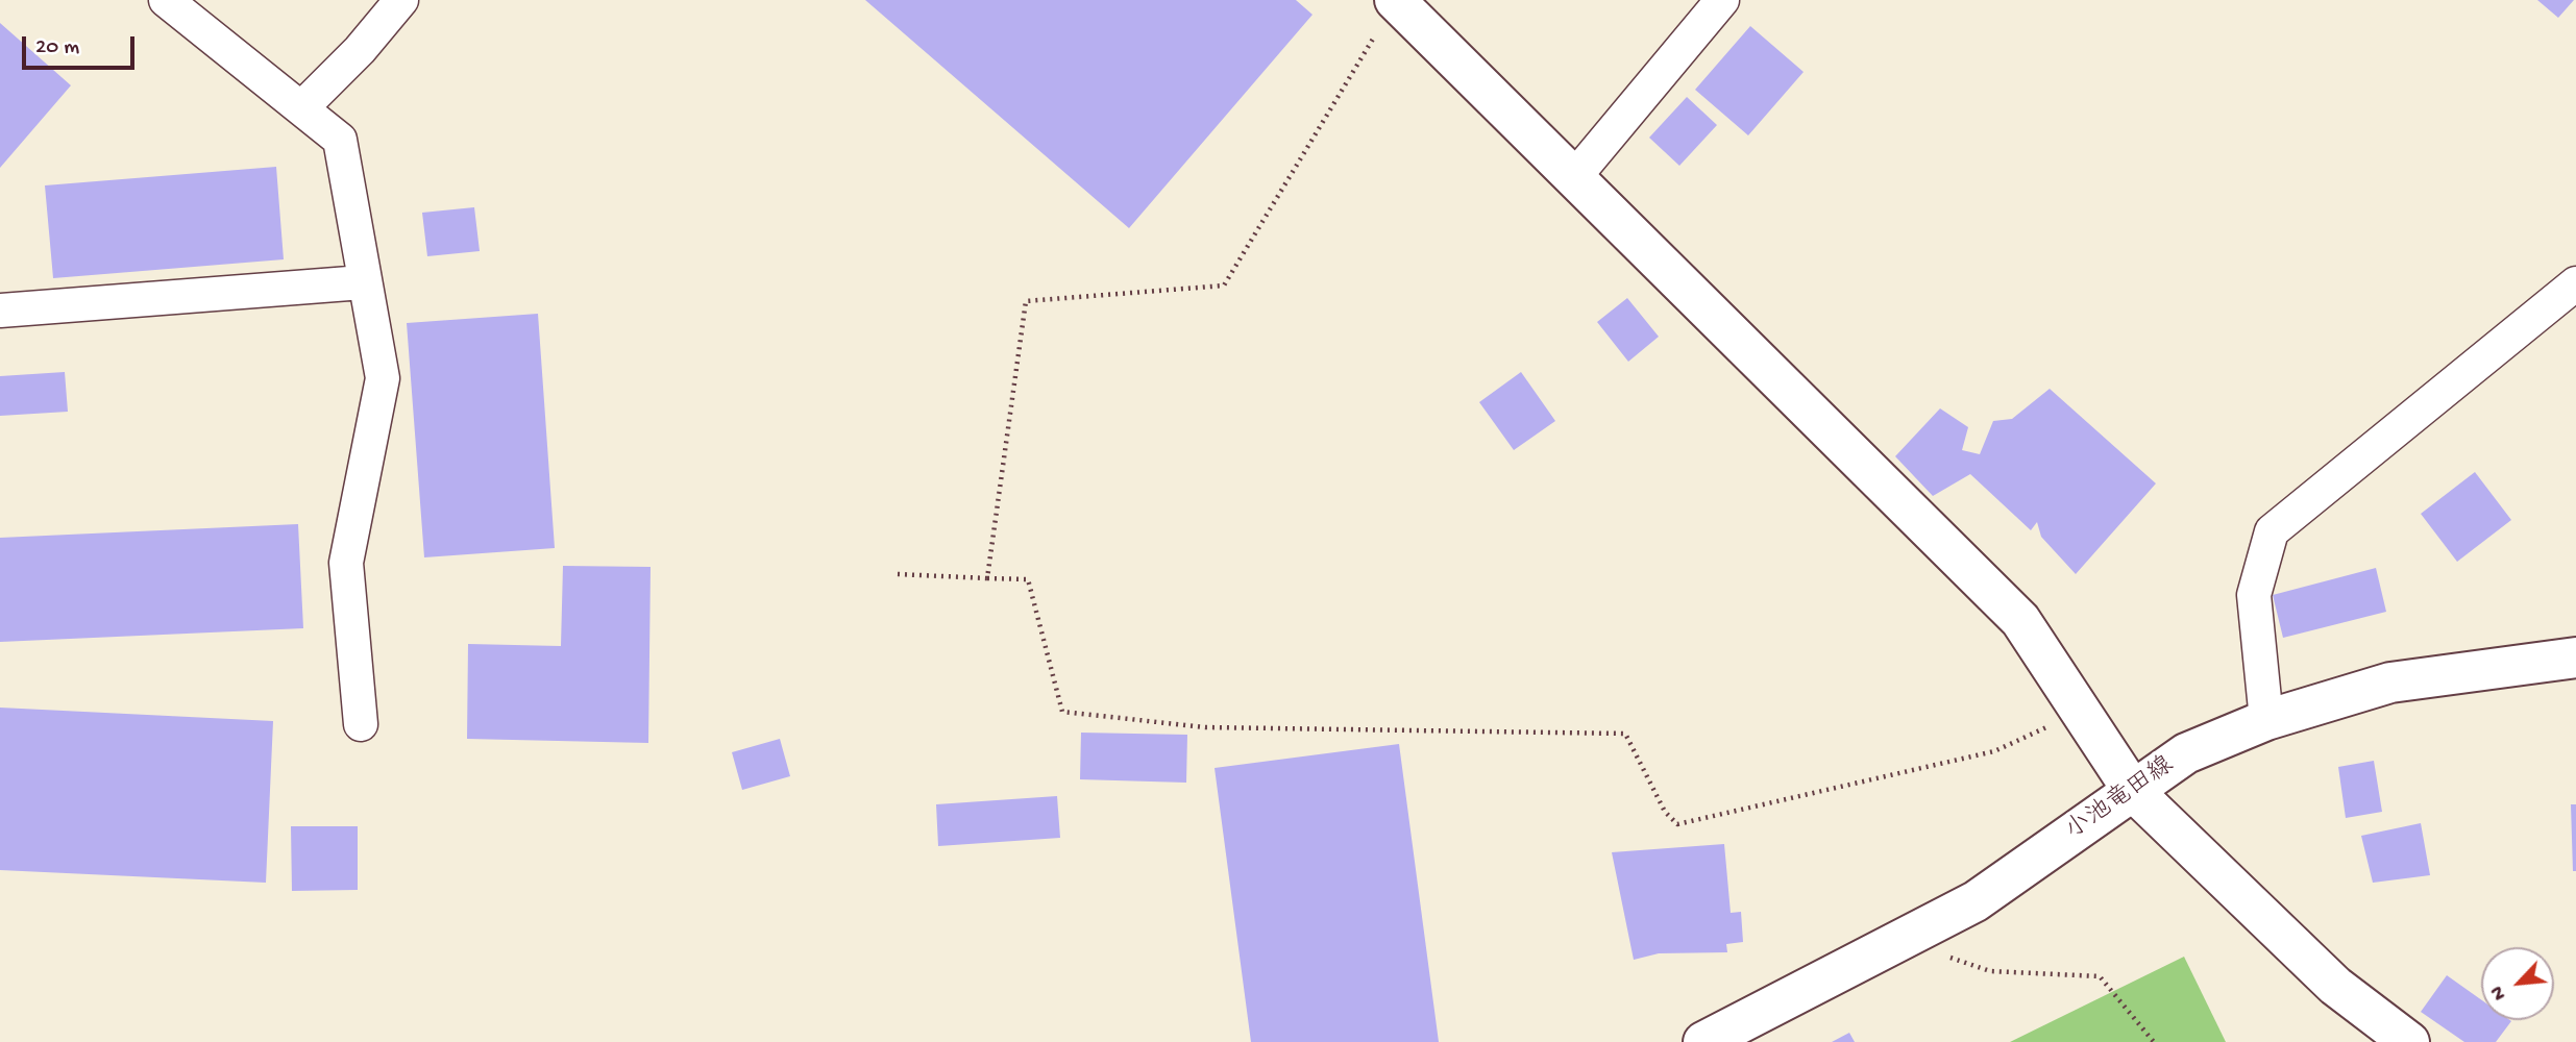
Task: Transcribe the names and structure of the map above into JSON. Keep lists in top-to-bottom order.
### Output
{
  "streets": {
    "street": ["小池竜田線"]
  },
  "scale_bar": "20 m",
  "north": "bottom left"
}
